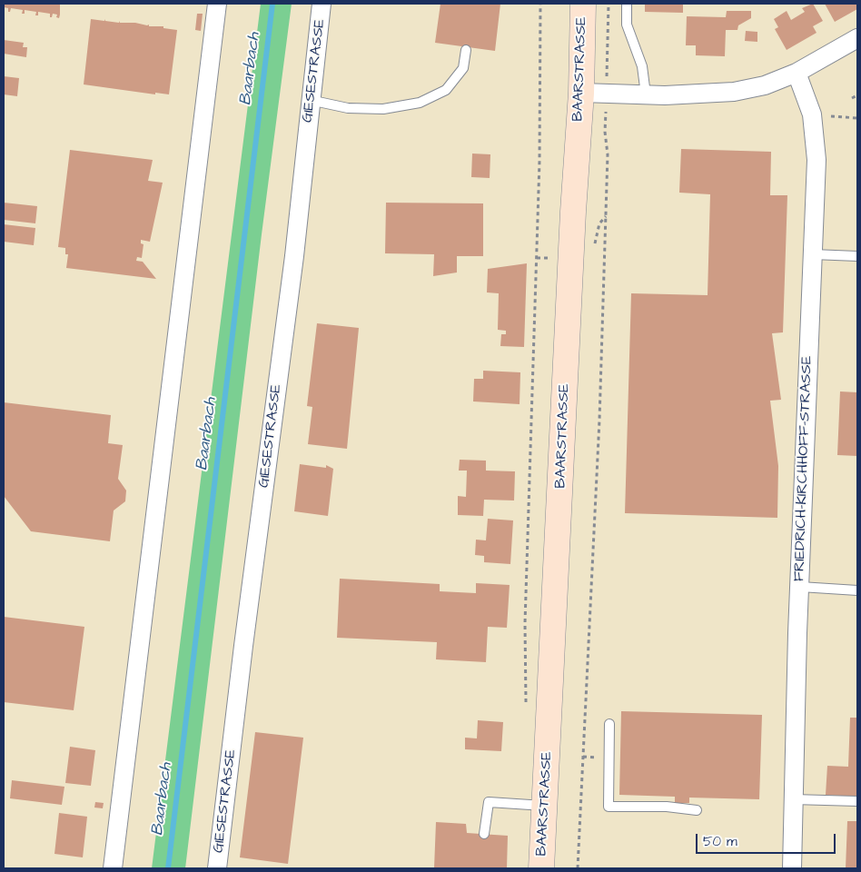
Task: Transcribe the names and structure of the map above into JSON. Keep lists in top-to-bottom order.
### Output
{
  "streets": {
    "main road": ["BAARSTRASSE"],
    "street": ["GIESESTRASSE", "FRIEDRICH-KIRCHHOFF-STRASSE"]
  },
  "water": ["Baarbach"],
  "scale_bar": "50 m"
}
